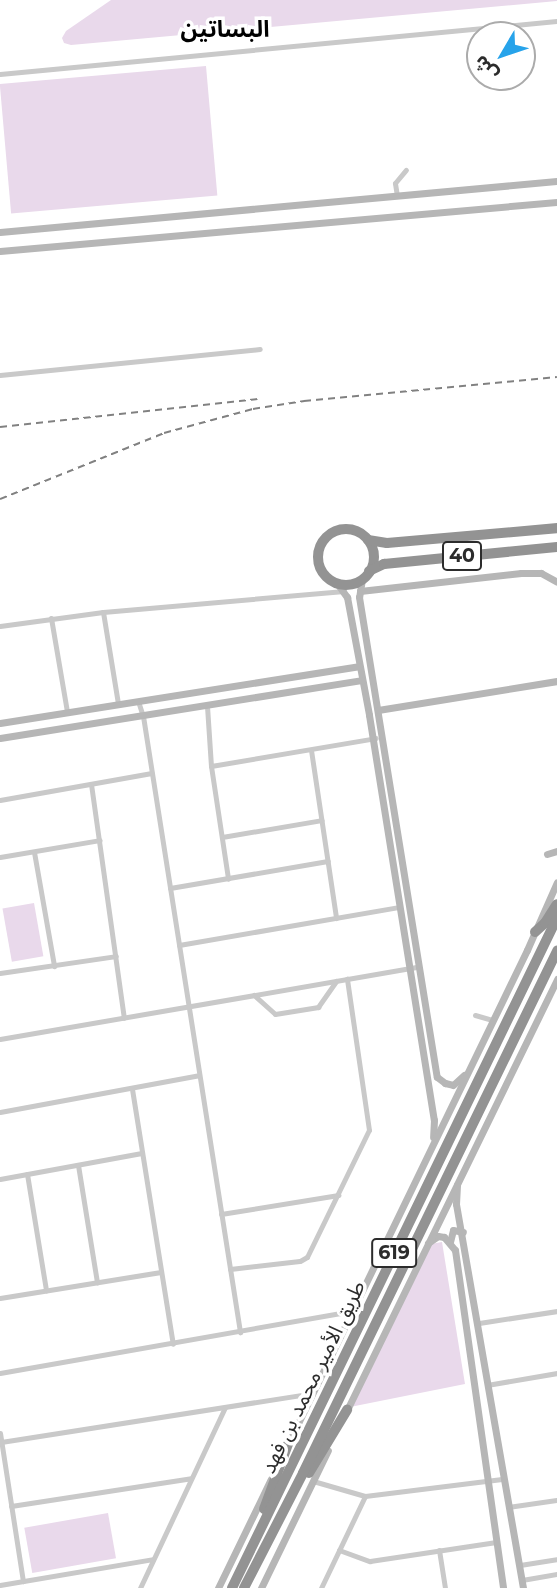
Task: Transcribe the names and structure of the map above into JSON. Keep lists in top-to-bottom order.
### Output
{
  "streets": {
    "highway": ["40", "619", "طريق الأمير محمد بن فهد"]
  },
  "districts": ["البساتين"],
  "north": "bottom left"
}
